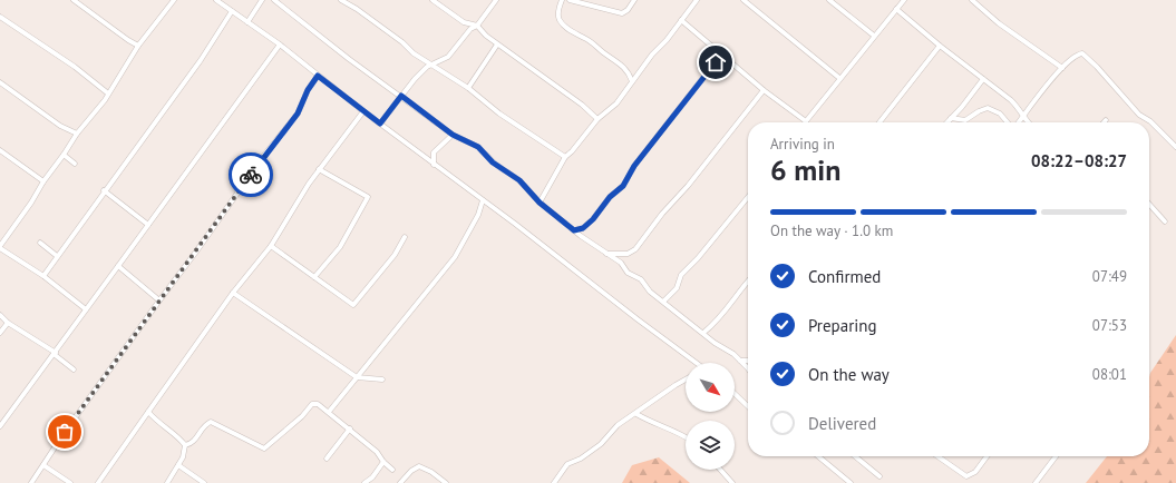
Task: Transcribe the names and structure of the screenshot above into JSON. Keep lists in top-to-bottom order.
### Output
{
  "north": "bottom right",
  "page": {
    "heading": ["6 min", "Arriving in", "08:22–08:27"],
    "bar": "On the way · 1.0 km",
    "list": [
      ["Confirmed", "07:49"],
      ["Preparing", "07:53"],
      ["On the way", "08:01"],
      "Delivered"
    ]
  }
}
